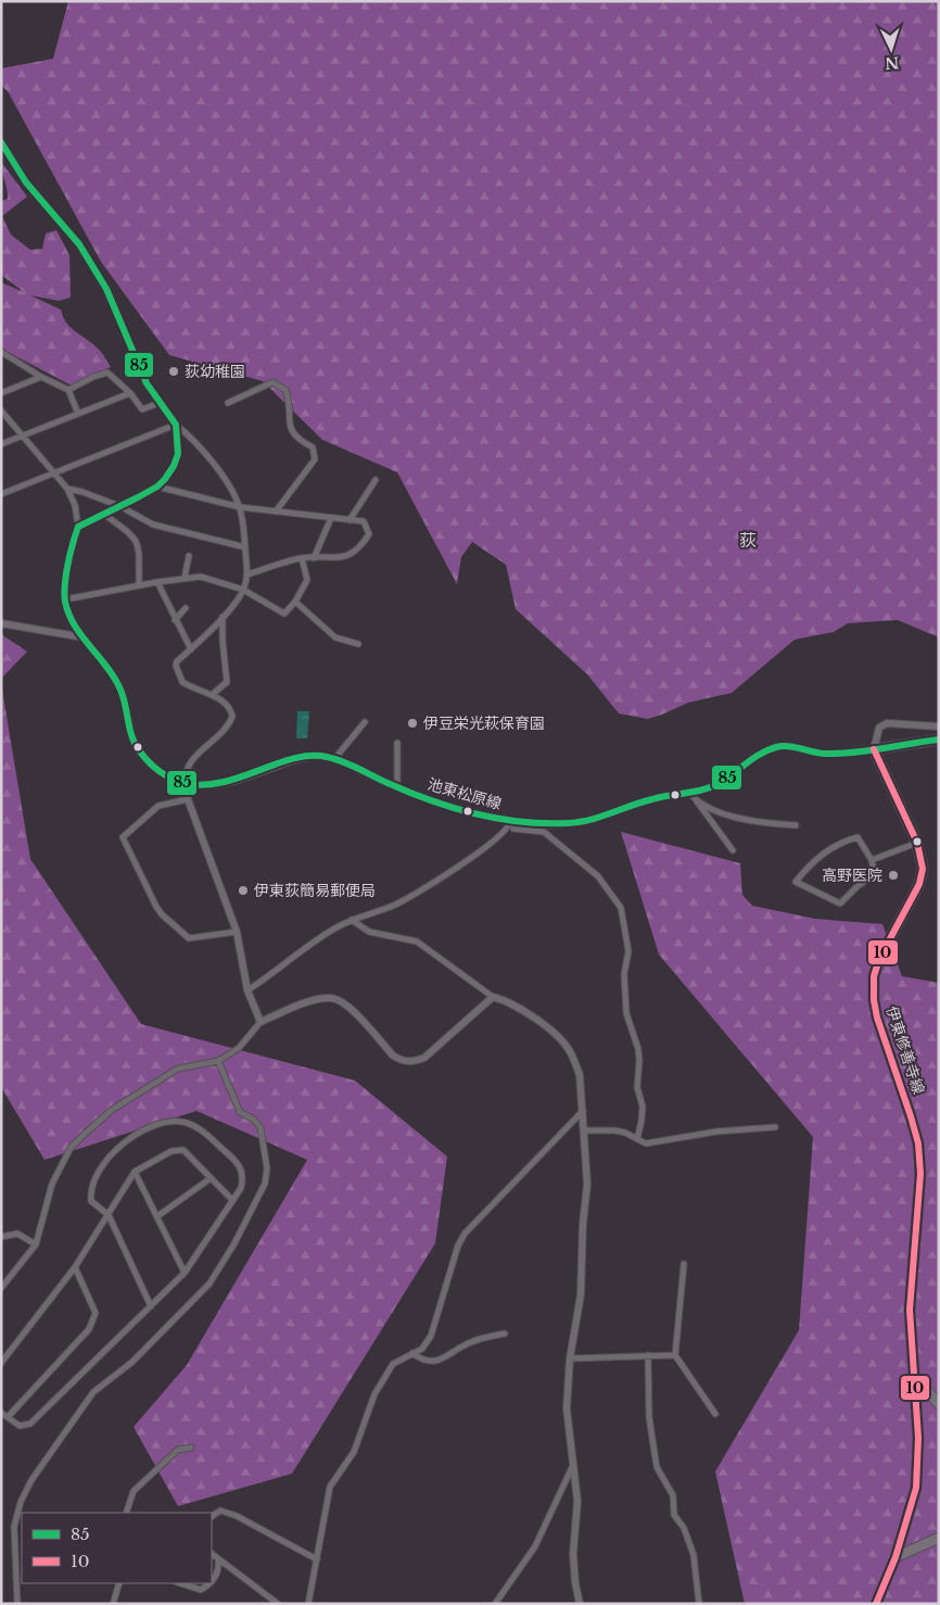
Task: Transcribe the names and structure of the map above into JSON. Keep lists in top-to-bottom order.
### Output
{
  "streets": {
    "main road": ["池東松原線", "伊東修善寺線"]
  },
  "crossings": [
    ["池東松原線", "伊東修善寺線"]
  ],
  "districts": ["荻"],
  "places": [
    "荻幼稚園",
    "伊豆栄光萩保育園",
    "高野医院",
    "伊東荻簡易郵便局"
  ],
  "lines": ["transit line 85", "transit line 10"],
  "legend": ["85", "10"],
  "north": "bottom"
}
